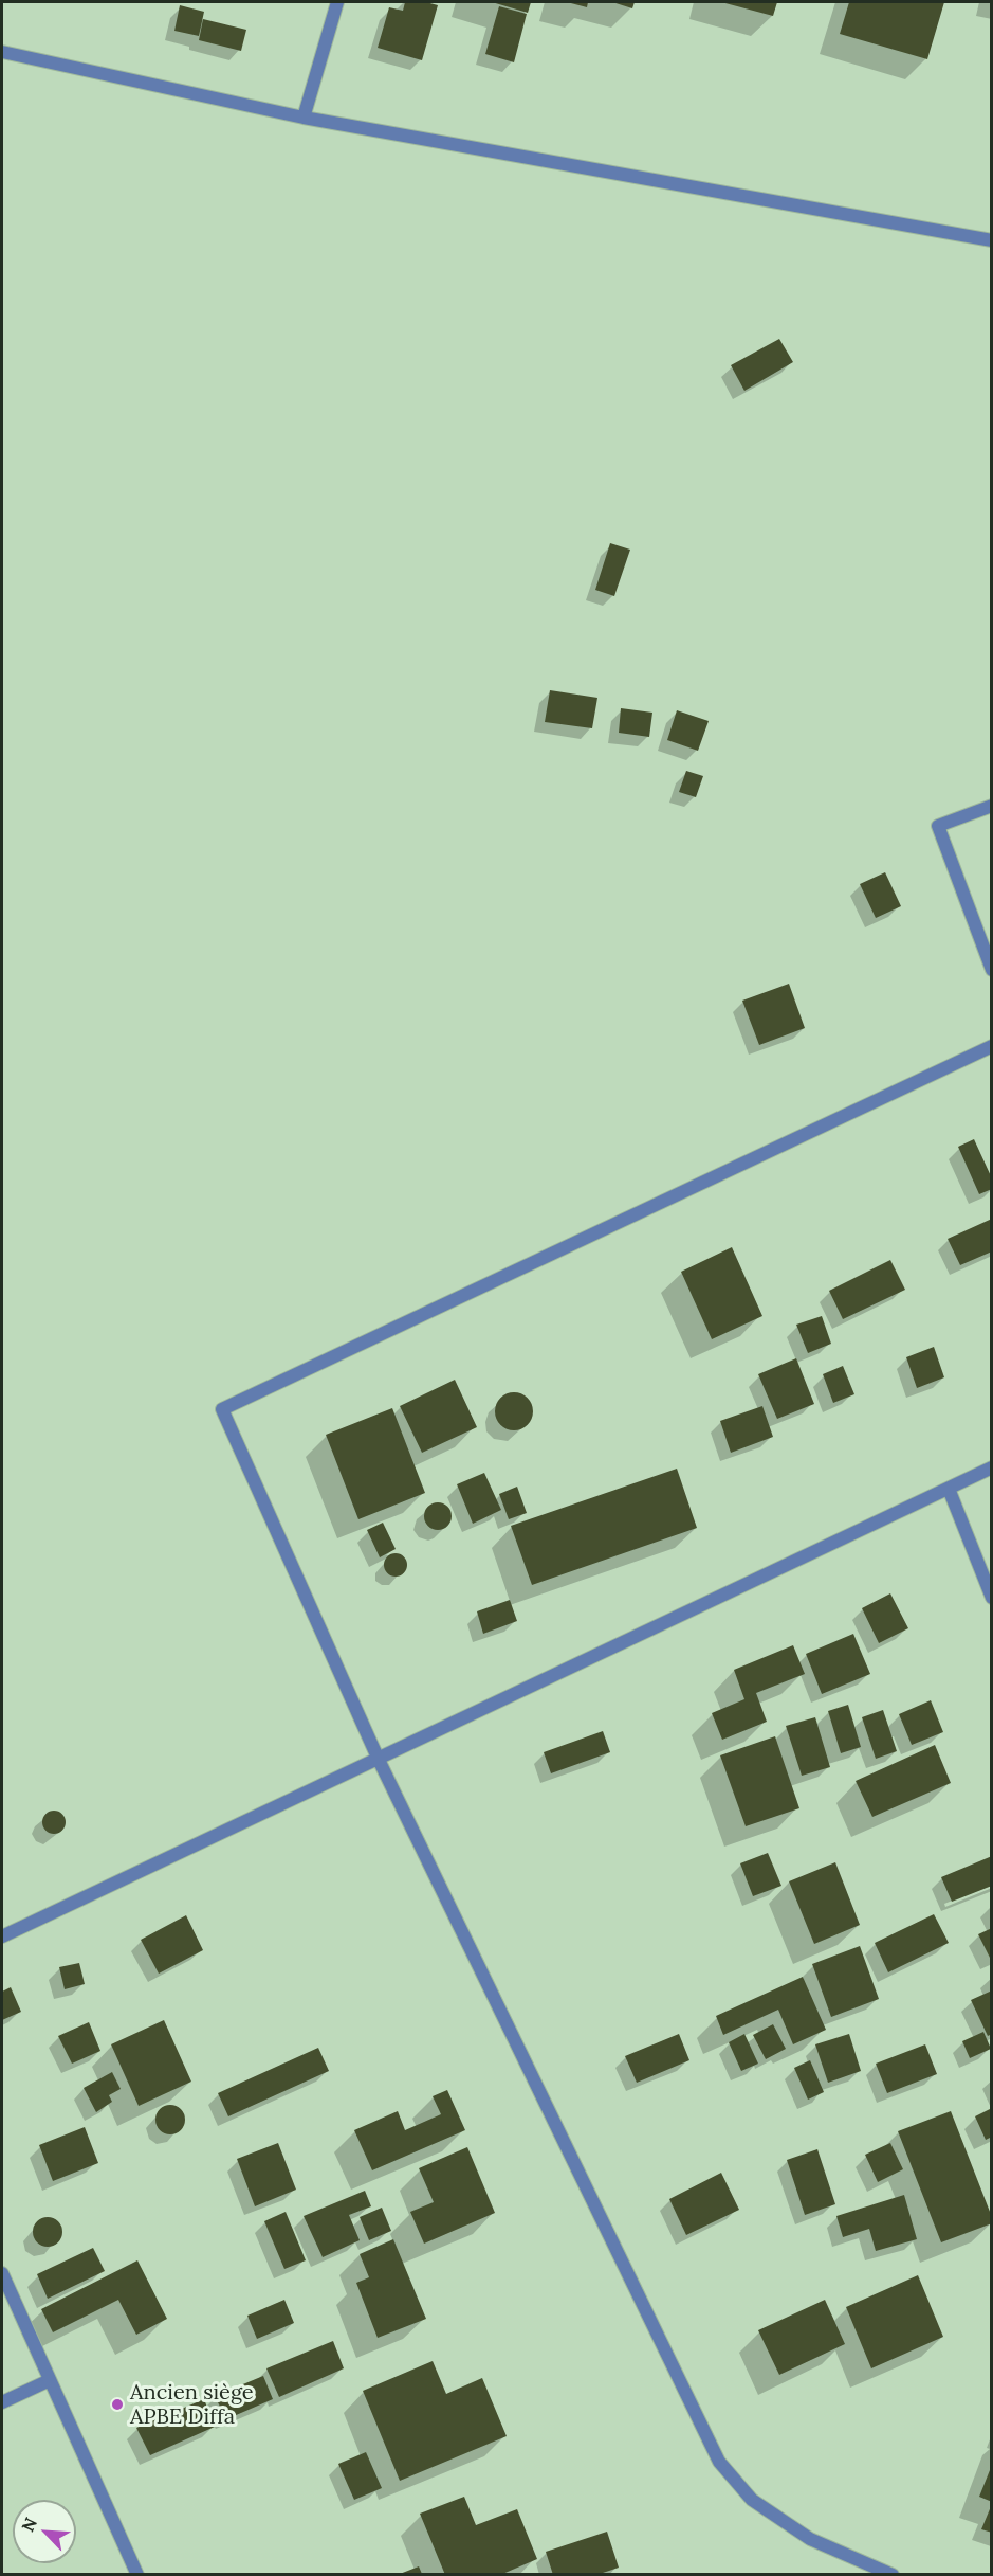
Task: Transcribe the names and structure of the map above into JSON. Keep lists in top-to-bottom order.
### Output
{
  "places": ["Ancien siège APBE Diffa"],
  "north": "top left"
}
